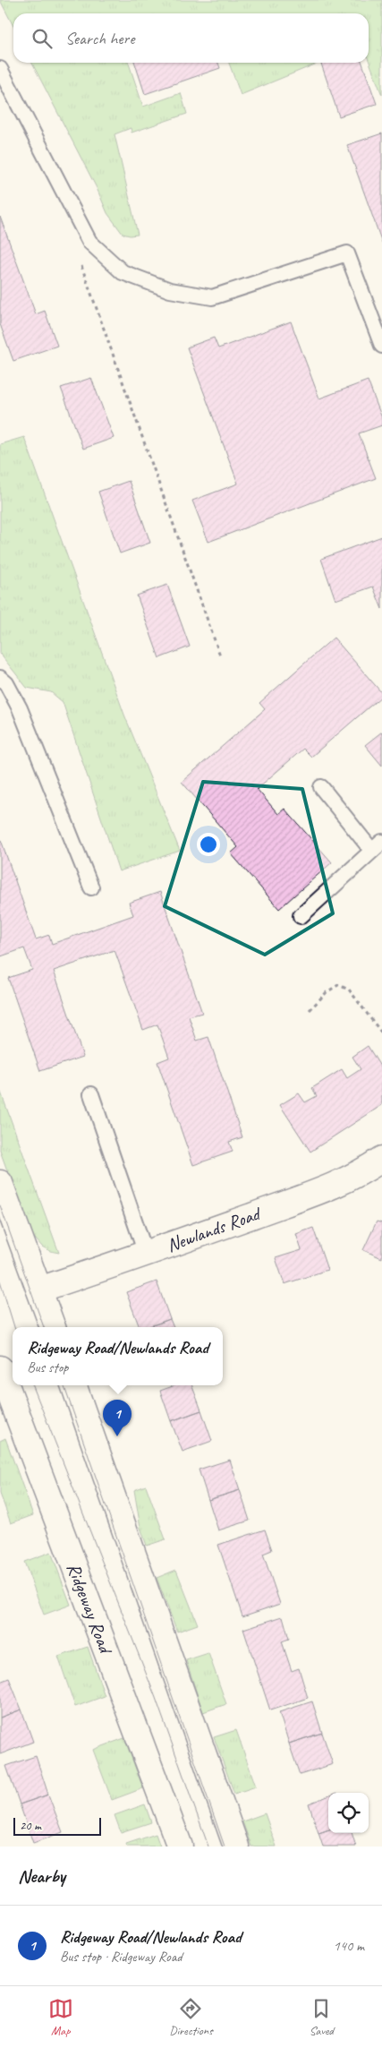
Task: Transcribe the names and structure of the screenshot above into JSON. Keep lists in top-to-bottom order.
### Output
{
  "streets": {
    "main road": ["Newlands Road", "Ridgeway Road"]
  },
  "scale_bar": "20 m",
  "page": {
    "search": "Search here",
    "popup": ["Ridgeway Road/Newlands Road", "Bus stop"],
    "pins": "1",
    "scale": "20 m",
    "heading": "Nearby",
    "list": [
      {
        "mark": "1",
        "name": "Ridgeway Road/Newlands Road",
        "note": "Bus stop · Ridgeway Road",
        "value": "140 m"
      }
    ],
    "nav": ["Map", "Directions", "Saved"]
  }
}
